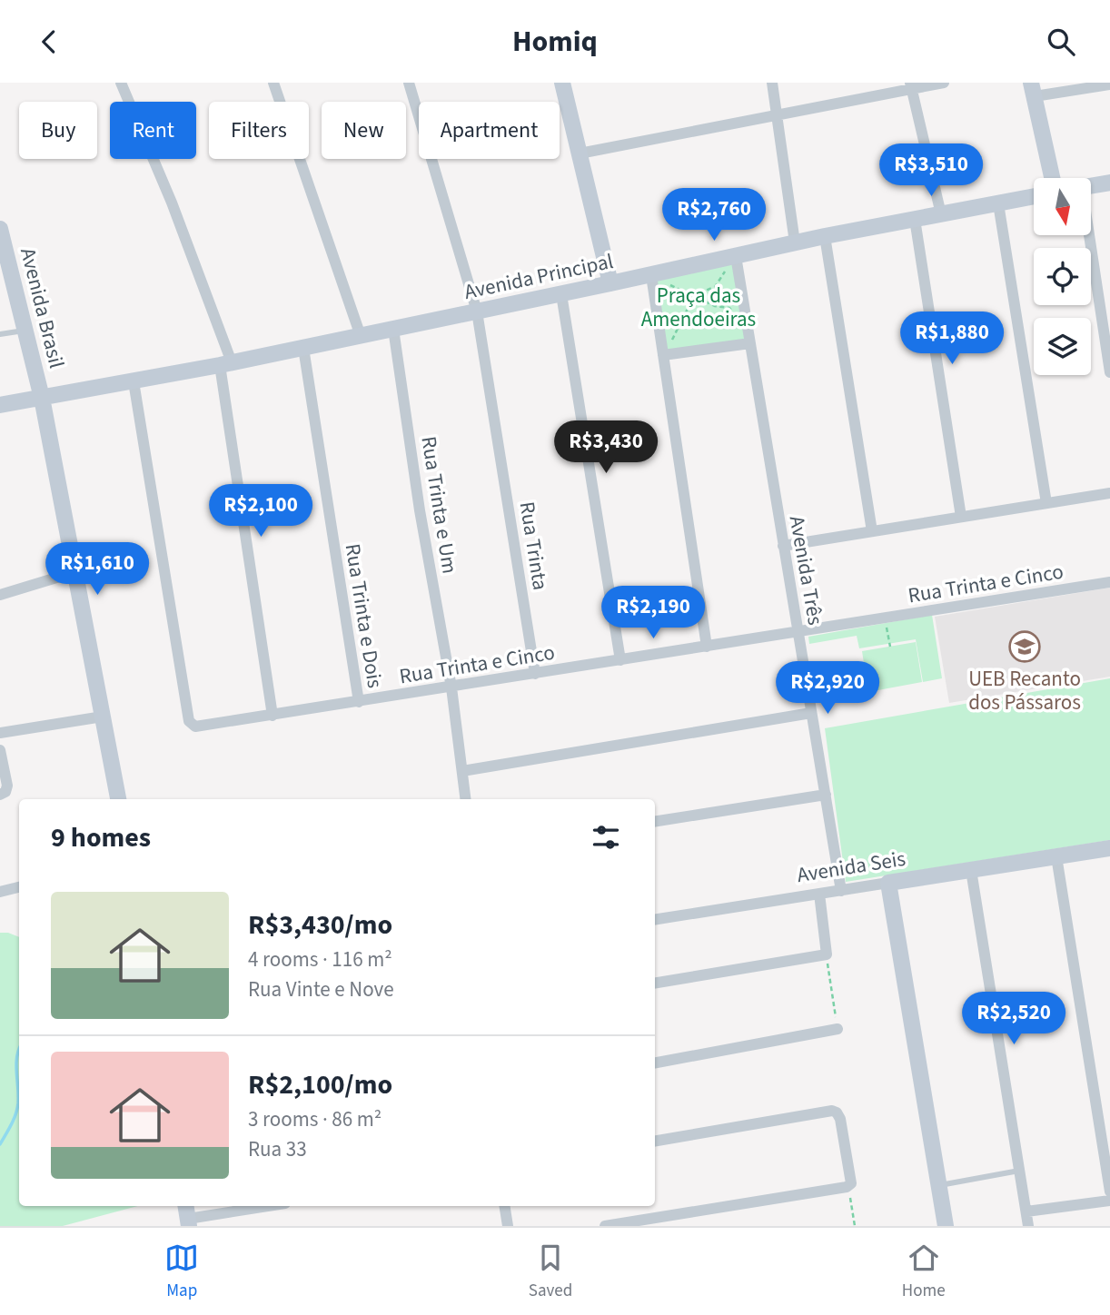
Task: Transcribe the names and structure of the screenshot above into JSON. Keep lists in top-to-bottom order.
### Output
{
  "streets": {
    "street": [
      "Avenida Principal",
      "Avenida Brasil",
      "Rua Trinta e Um",
      "Rua Trinta",
      "Avenida Três",
      "Rua Trinta e Cinco",
      "Rua Trinta e Dois",
      "Avenida Seis"
    ]
  },
  "crossings": [
    ["Avenida Principal", "Avenida Brasil"],
    ["Avenida Principal", "Rua Trinta e Um"],
    ["Avenida Principal", "Rua Trinta"],
    ["Avenida Principal", "Avenida Três"],
    ["Avenida Principal", "Rua Trinta e Cinco"],
    ["Avenida Principal", "Rua Trinta e Dois"],
    ["Rua Trinta e Um", "Rua Trinta e Cinco"],
    ["Rua Trinta", "Rua Trinta e Cinco"],
    ["Avenida Três", "Rua Trinta e Cinco"],
    ["Avenida Três", "Avenida Seis"],
    ["Rua Trinta e Cinco", "Rua Trinta e Dois"]
  ],
  "parks": ["Praça das Amendoeiras"],
  "places": {
    "school or university": ["UEB Recanto dos Pássaros"]
  },
  "north": "bottom",
  "page": {
    "header": "Homiq",
    "chip": [
      "Buy",
      "Rent",
      "Filters",
      "New",
      "Apartment"
    ],
    "price": [
      "R$3,510",
      "R$2,760",
      "R$1,880",
      "R$3,430",
      "R$2,100",
      "R$1,610",
      "R$2,190",
      "R$2,920",
      "R$2,520"
    ],
    "heading": "9 homes",
    "list": [
      {
        "name": "R$3,430/mo",
        "note": "4 rooms · 116 m² · Rua Vinte e Nove"
      },
      {
        "name": "R$2,100/mo",
        "note": "3 rooms · 86 m² · Rua 33"
      }
    ],
    "tabs": ["Map", "Saved", "Home"]
  }
}
